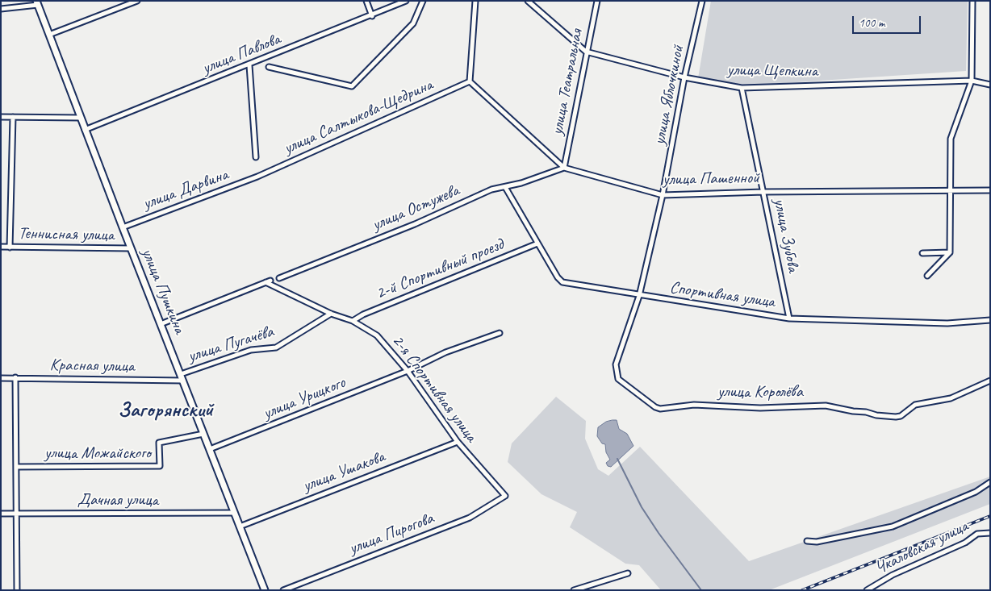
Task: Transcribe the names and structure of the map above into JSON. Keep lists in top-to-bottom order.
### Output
{
  "streets": {
    "main road": ["улица Пушкина"],
    "street": [
      "улица Павлова",
      "улица Щепкина",
      "улица Театральная",
      "улица Яблочкиной",
      "улица Салтыкова-Щедрина",
      "улица Пашенной",
      "улица Дарвина",
      "улица Остужева",
      "Теннисная улица",
      "улица Зубова",
      "2-й Спортивный проезд",
      "Спортивная улица",
      "улица Пугачёва",
      "Красная улица",
      "2-я Спортивная улица",
      "улица Королёва",
      "улица Урицкого",
      "улица Можайского",
      "улица Ушакова",
      "Дачная улица",
      "улица Пирогова",
      "Чкаловская улица"
    ]
  },
  "crossings": [
    ["улица Павлова", "улица Пушкина"],
    ["улица Щепкина", "улица Театральная"],
    ["улица Щепкина", "улица Яблочкиной"],
    ["улица Щепкина", "улица Зубова"],
    ["улица Театральная", "улица Пашенной"],
    ["улица Театральная", "улица Остужева"],
    ["улица Яблочкиной", "улица Пашенной"],
    ["улица Яблочкиной", "Спортивная улица"],
    ["улица Яблочкиной", "улица Королёва"],
    ["улица Салтыкова-Щедрина", "улица Пашенной"],
    ["улица Салтыкова-Щедрина", "улица Дарвина"],
    ["улица Пашенной", "улица Остужева"],
    ["улица Пашенной", "улица Зубова"],
    ["улица Дарвина", "улица Пушкина"],
    ["улица Остужева", "Спортивная улица"],
    ["Теннисная улица", "улица Пушкина"],
    ["улица Зубова", "Спортивная улица"],
    ["2-й Спортивный проезд", "Спортивная улица"],
    ["2-й Спортивный проезд", "2-я Спортивная улица"],
    ["улица Пушкина", "улица Пугачёва"],
    ["улица Пушкина", "Красная улица"],
    ["улица Пушкина", "улица Урицкого"],
    ["улица Пушкина", "улица Можайского"],
    ["улица Пушкина", "улица Ушакова"],
    ["улица Пушкина", "Дачная улица"],
    ["Спортивная улица", "улица Королёва"],
    ["улица Пугачёва", "2-я Спортивная улица"],
    ["2-я Спортивная улица", "улица Урицкого"],
    ["2-я Спортивная улица", "улица Ушакова"],
    ["2-я Спортивная улица", "улица Пирогова"]
  ],
  "districts": ["Загорянский"],
  "scale_bar": "100 m"
}
